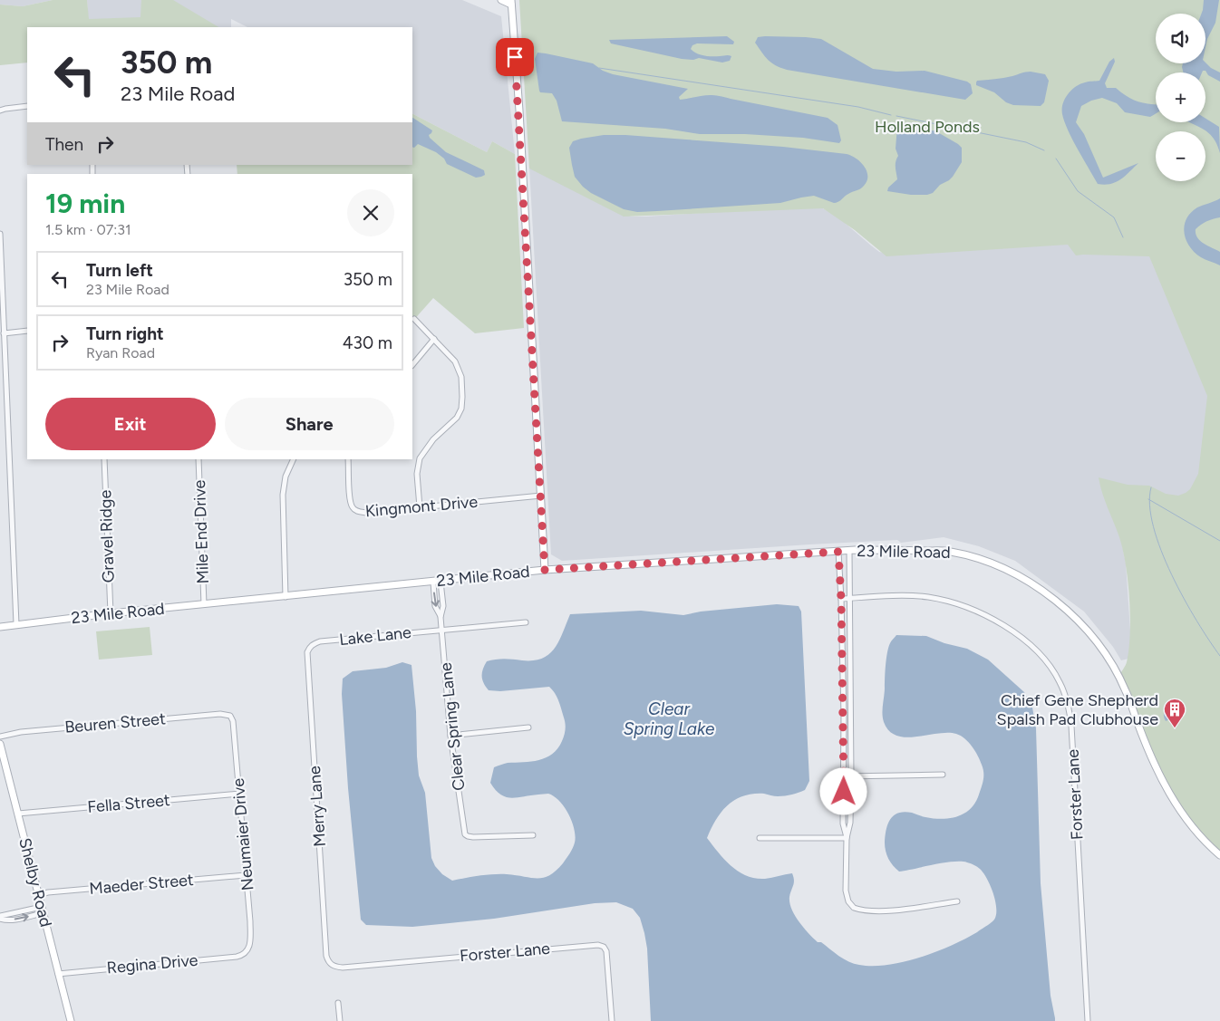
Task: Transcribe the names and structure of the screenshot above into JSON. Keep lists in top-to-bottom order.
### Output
{
  "streets": {
    "main road": ["23 Mile Road", "Shelby Road"],
    "street": [
      "Kingmont Drive",
      "Mile End Drive",
      "Gravel Ridge",
      "Lake Lane",
      "Beuren Street",
      "Clear Spring Lane",
      "Forster Lane",
      "Fella Street",
      "Merry Lane",
      "Neumaier Drive",
      "Maeder Street",
      "Regina Drive"
    ]
  },
  "crossings": [
    ["Mile End Drive", "23 Mile Road"],
    ["Gravel Ridge", "23 Mile Road"],
    ["23 Mile Road", "Clear Spring Lane"],
    ["Lake Lane", "Clear Spring Lane"],
    ["Lake Lane", "Merry Lane"],
    ["Beuren Street", "Neumaier Drive"],
    ["Forster Lane", "Merry Lane"],
    ["Fella Street", "Neumaier Drive"],
    ["Fella Street", "Shelby Road"],
    ["Neumaier Drive", "Maeder Street"],
    ["Neumaier Drive", "Regina Drive"],
    ["Shelby Road", "Maeder Street"],
    ["Shelby Road", "Regina Drive"]
  ],
  "water": ["Clear Spring Lake"],
  "parks": ["Holland Ponds"],
  "places": {
    "building": ["Chief Gene Shepherd Spalsh Pad Clubhouse"]
  },
  "page": {
    "map_buttons": ["+", "−"],
    "turn": ["350 m", "23 Mile Road"],
    "then": "Then",
    "heading": ["19 min", "1.5 km · 07:31"],
    "list": [
      {
        "name": "Turn left",
        "note": "23 Mile Road",
        "value": "350 m"
      },
      {
        "name": "Turn right",
        "note": "Ryan Road",
        "value": "430 m"
      }
    ],
    "buttons": ["Exit", "Share"]
  }
}
